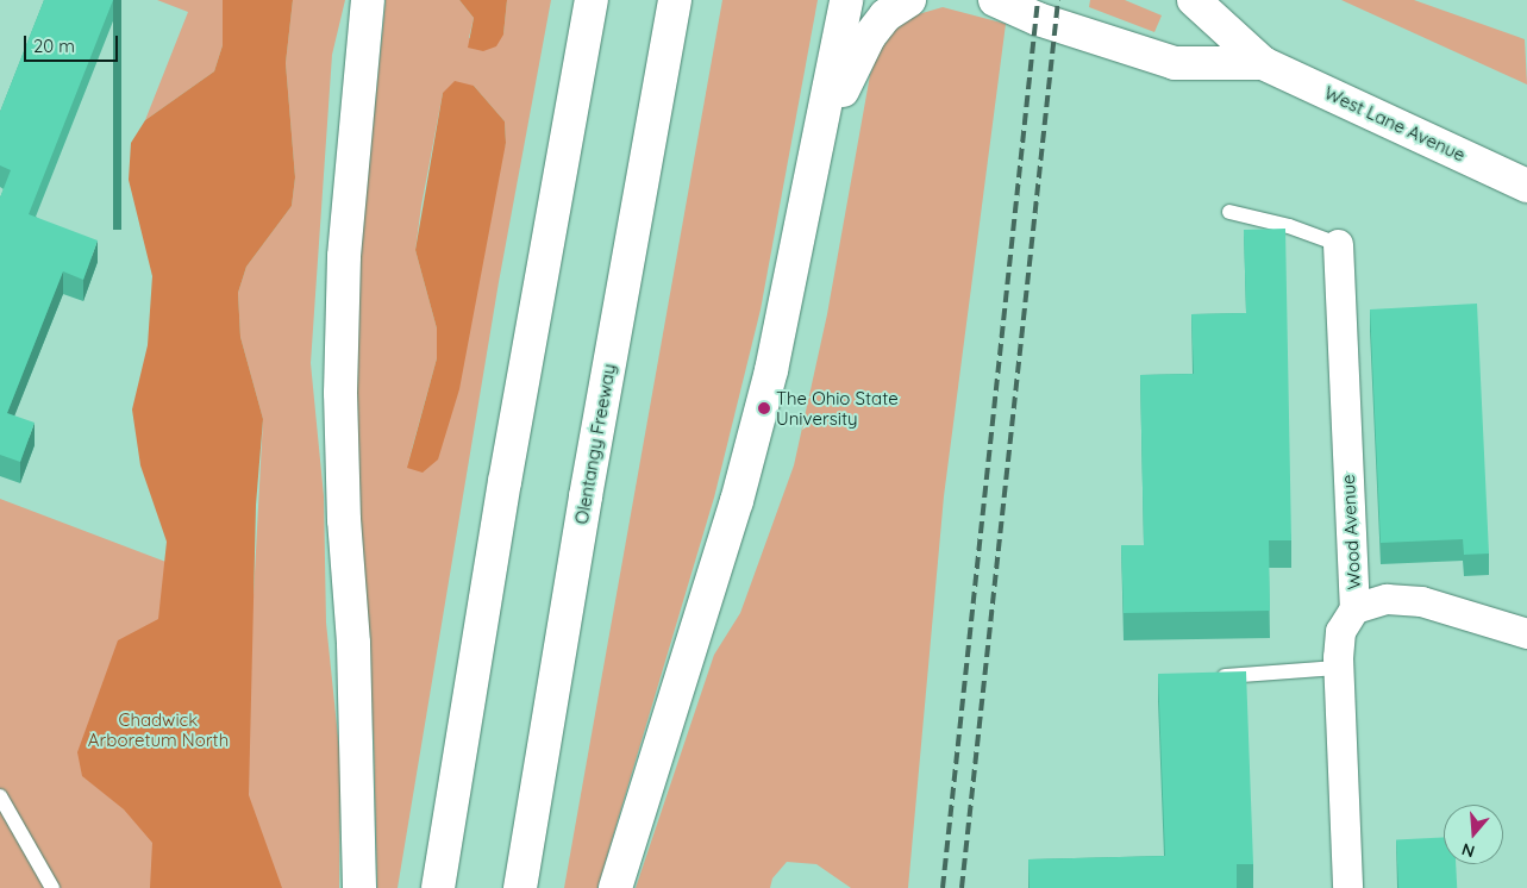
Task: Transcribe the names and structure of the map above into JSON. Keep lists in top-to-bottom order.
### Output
{
  "streets": {
    "main road": ["West Lane Avenue", "Olentangy Freeway"],
    "street": ["Wood Avenue"]
  },
  "parks": ["Chadwick Arboretum North"],
  "places": ["The Ohio State University"],
  "scale_bar": "20 m",
  "north": "bottom"
}
